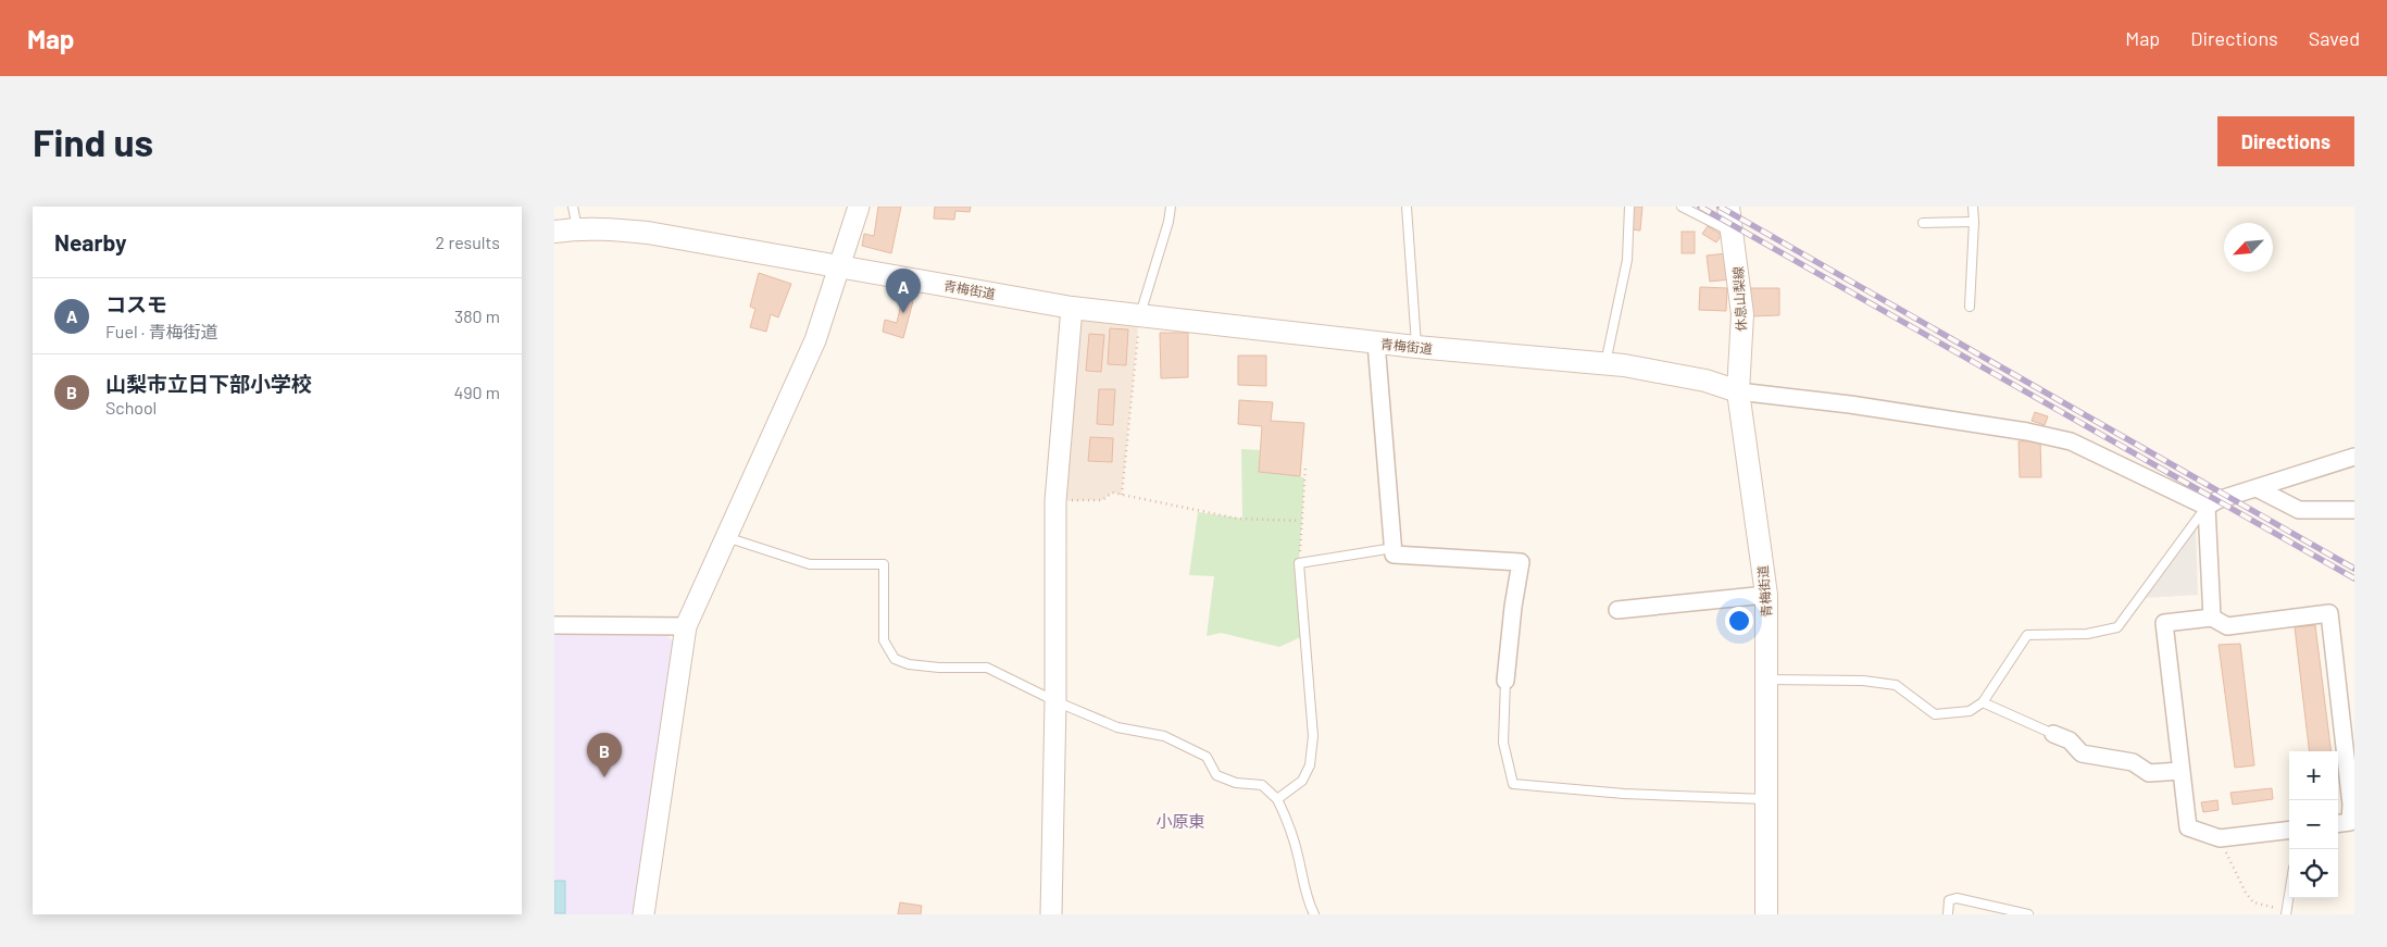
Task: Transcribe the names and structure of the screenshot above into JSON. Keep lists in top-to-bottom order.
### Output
{
  "streets": {
    "main road": ["青梅街道", "休息山梨線"]
  },
  "crossings": [
    ["青梅街道", "休息山梨線"]
  ],
  "districts": ["小原東"],
  "north": "bottom left",
  "page": {
    "header": "Map",
    "nav": ["Map", "Directions", "Saved"],
    "buttons": "Directions",
    "title": "Find us",
    "heading": ["Nearby", "2 results"],
    "pins": ["A", "B"],
    "list": [
      {
        "mark": "A",
        "name": "コスモ",
        "note": "Fuel · 青梅街道",
        "value": "380 m"
      },
      {
        "mark": "B",
        "name": "山梨市立日下部小学校",
        "note": "School",
        "value": "490 m"
      }
    ],
    "map_buttons": ["+", "−"]
  }
}
